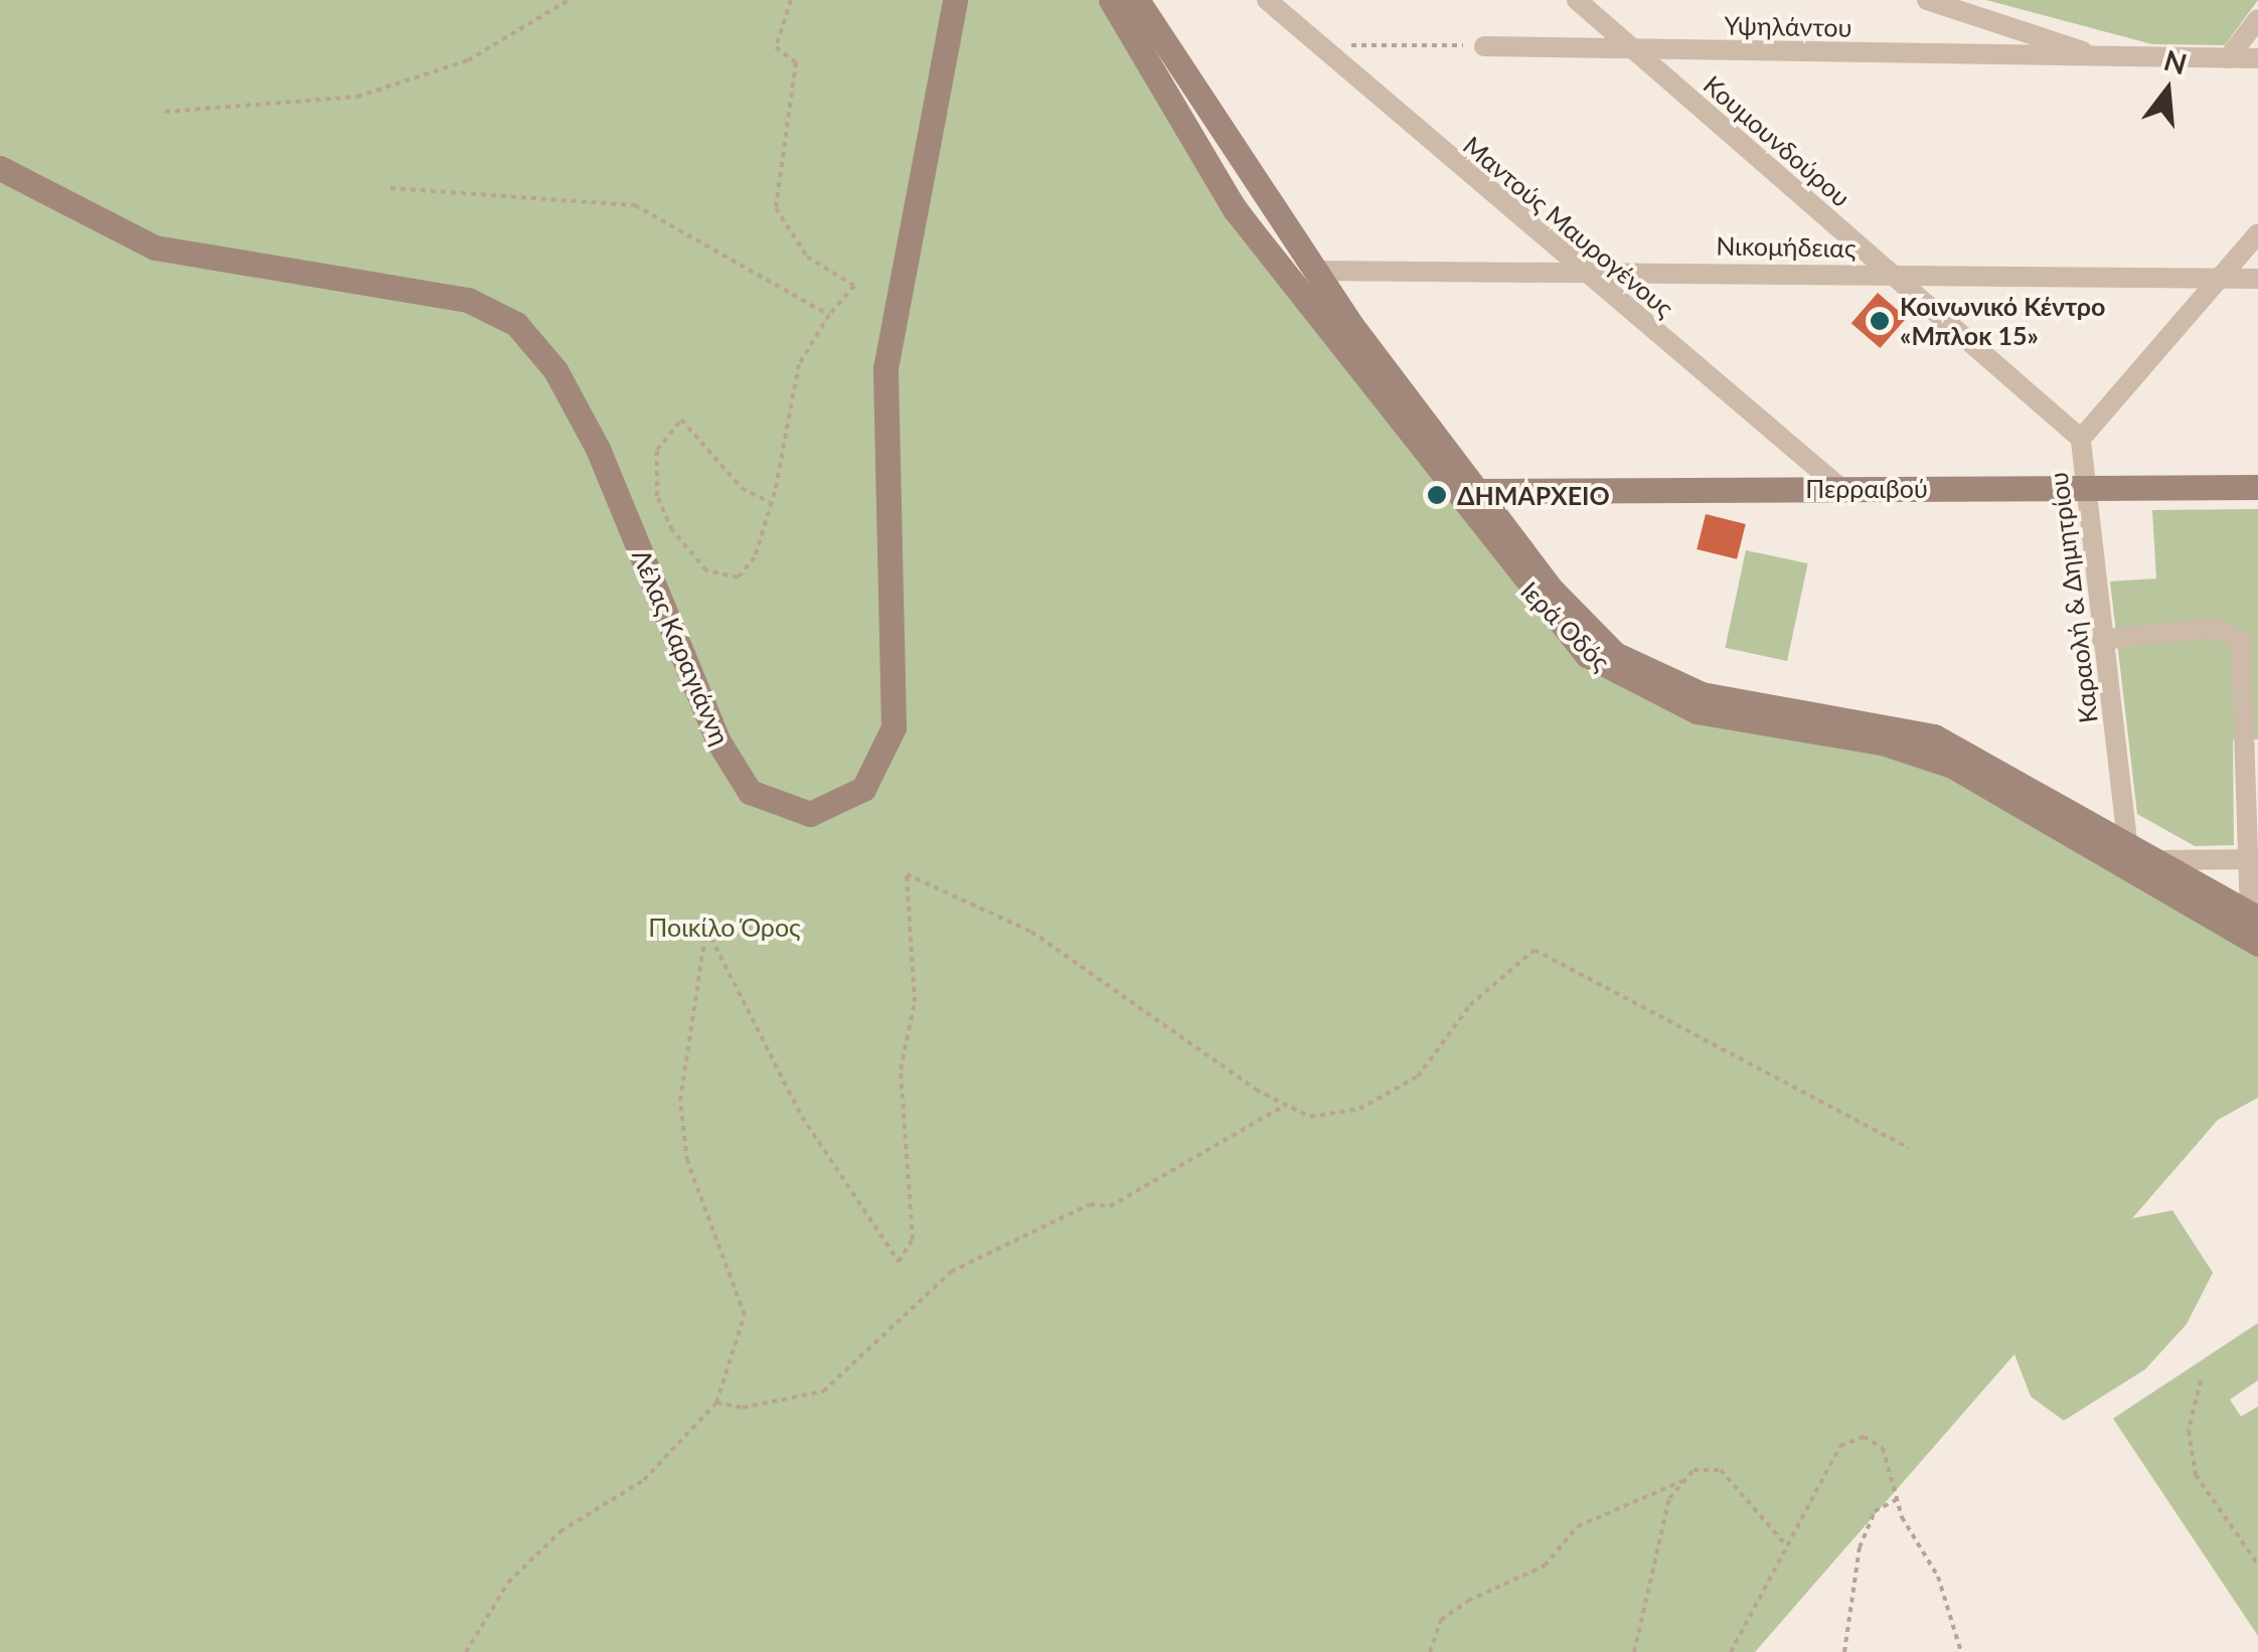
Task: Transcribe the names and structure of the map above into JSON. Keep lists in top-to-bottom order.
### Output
{
  "streets": {
    "main road": ["Περραιβού", "Ιερά Οδός", "Λέλας Καραγιάννη"],
    "street": [
      "Υψηλάντου",
      "Κουμουνδούρου",
      "Μαντούς Μαυρογένους",
      "Νικομήδειας",
      "Καραολή & Δημητρίου"
    ]
  },
  "crossings": [
    ["Υψηλάντου", "Κουμουνδούρου"],
    ["Κουμουνδούρου", "Νικομήδειας"],
    ["Κουμουνδούρου", "Καραολή & Δημητρίου"],
    ["Μαντούς Μαυρογένους", "Νικομήδειας"],
    ["Μαντούς Μαυρογένους", "Περραιβού"],
    ["Νικομήδειας", "Καραολή & Δημητρίου"],
    ["Νικομήδειας", "Ιερά Οδός"],
    ["Περραιβού", "Καραολή & Δημητρίου"],
    ["Περραιβού", "Ιερά Οδός"],
    ["Καραολή & Δημητρίου", "Ιερά Οδός"]
  ],
  "parks": ["Ποικίλο Όρος"],
  "places": ["Κοινωνικό Κέντρο «Μπλοκ 15»", "ΔΗΜΑΡΧΕΙΟ"],
  "north": "top"
}
